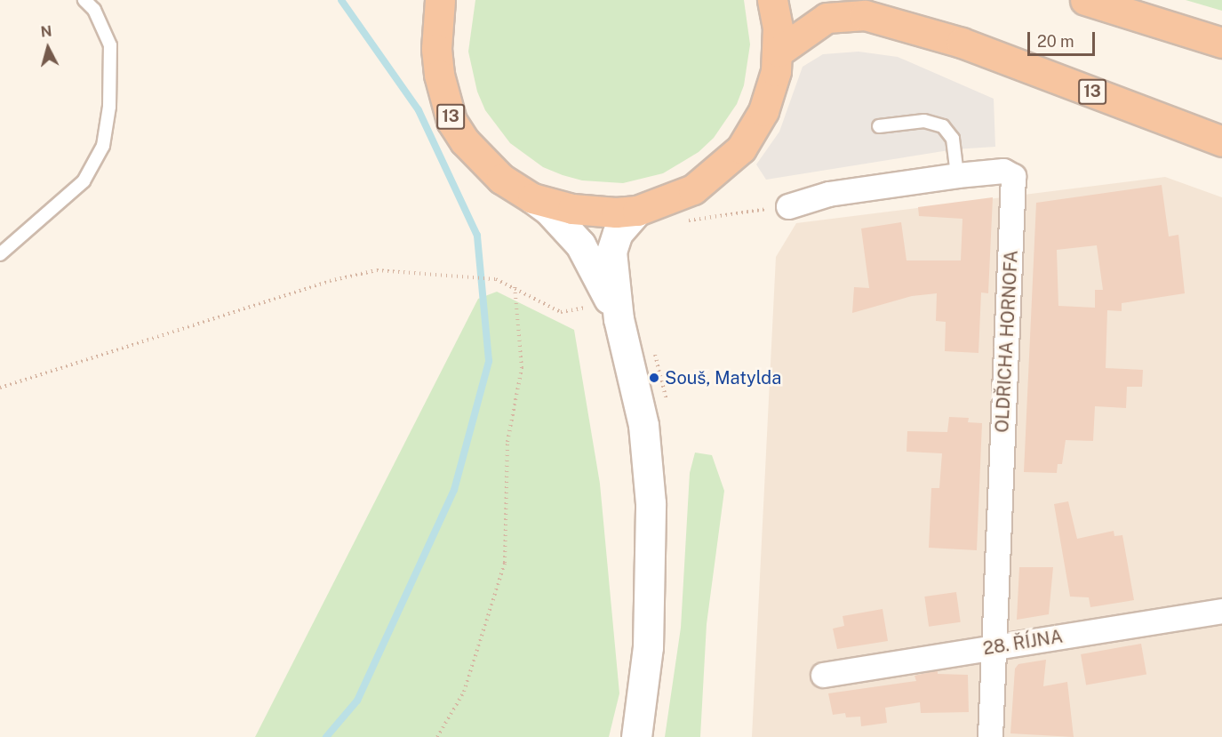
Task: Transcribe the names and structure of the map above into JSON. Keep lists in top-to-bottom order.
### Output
{
  "streets": {
    "highway": ["13"],
    "street": ["OLDŘICHA HORNOFA", "28. ŘÍJNA"]
  },
  "crossings": [
    ["OLDŘICHA HORNOFA", "28. ŘÍJNA"]
  ],
  "places": ["Souš, Matylda"],
  "scale_bar": "20 m",
  "north": "top"
}
